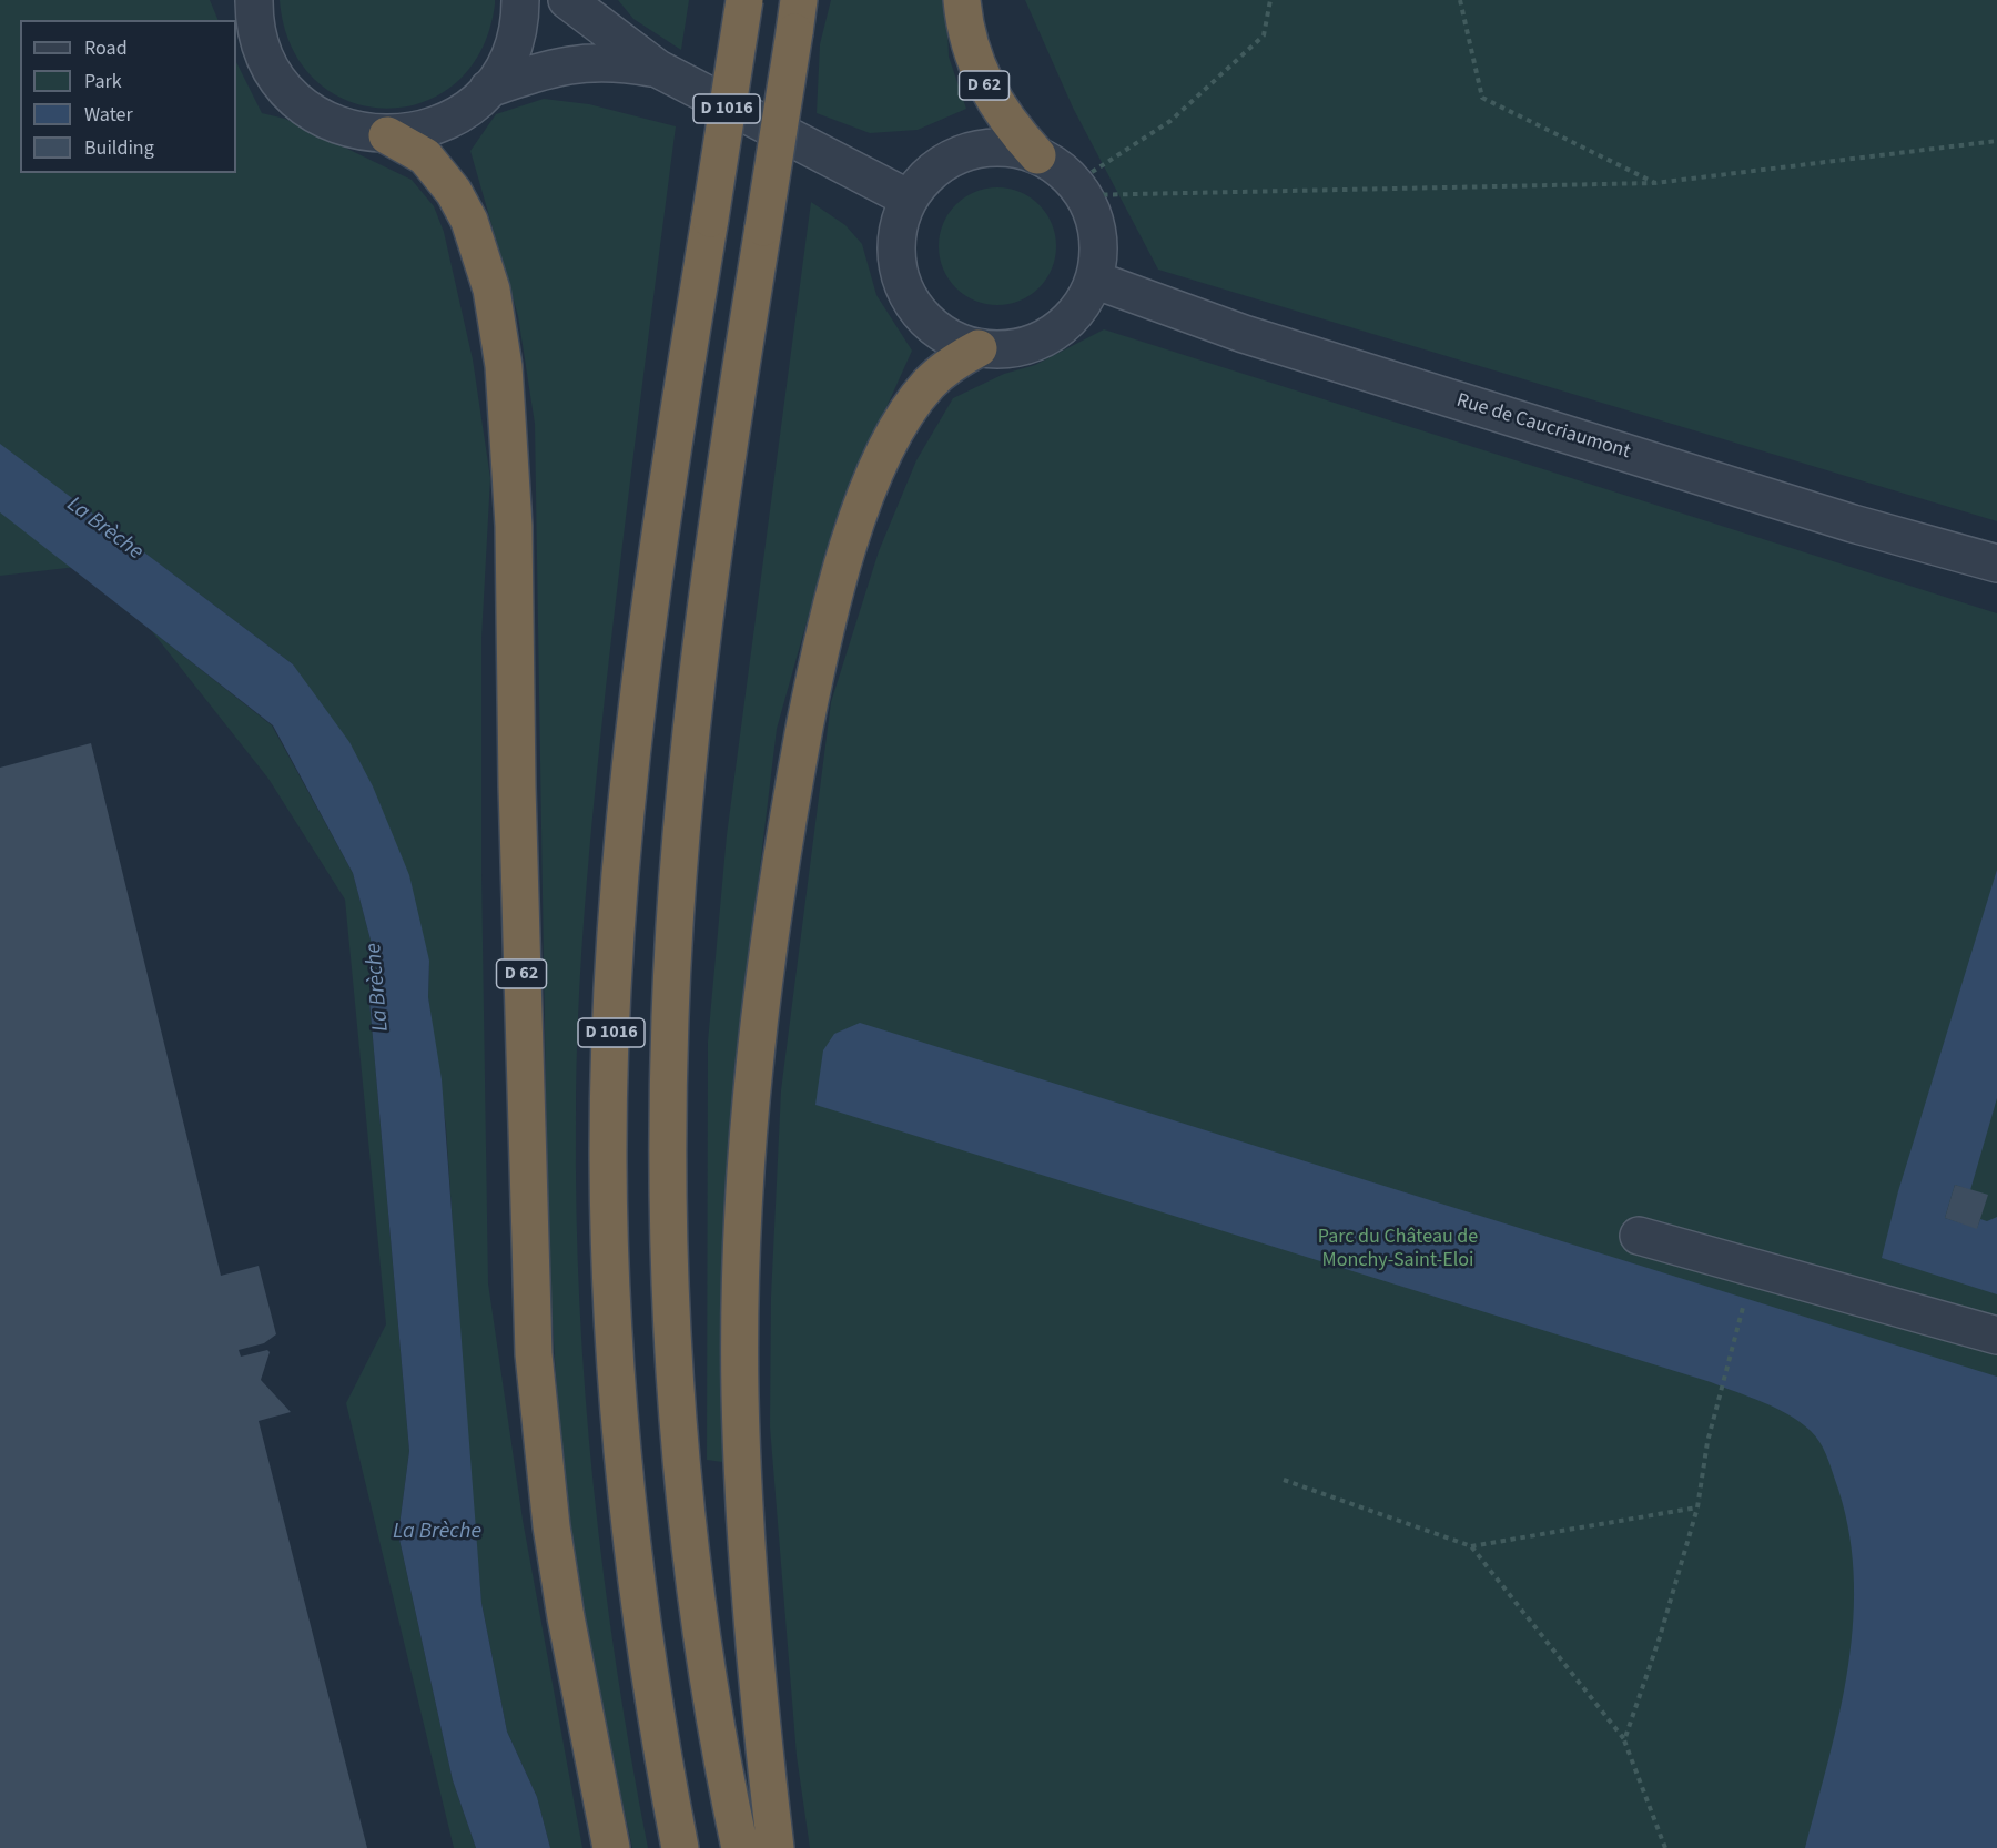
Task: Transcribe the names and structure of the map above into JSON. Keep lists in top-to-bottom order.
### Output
{
  "streets": {
    "highway": ["D 62", "D 1016"],
    "street": ["Rue de Caucriaumont"]
  },
  "crossings": [
    ["D 62", "Rue de Caucriaumont"]
  ],
  "water": ["La Brèche"],
  "parks": ["Parc du Château de Monchy-Saint-Eloi"],
  "legend": [
    "Road",
    "Park",
    "Water",
    "Building"
  ]
}
